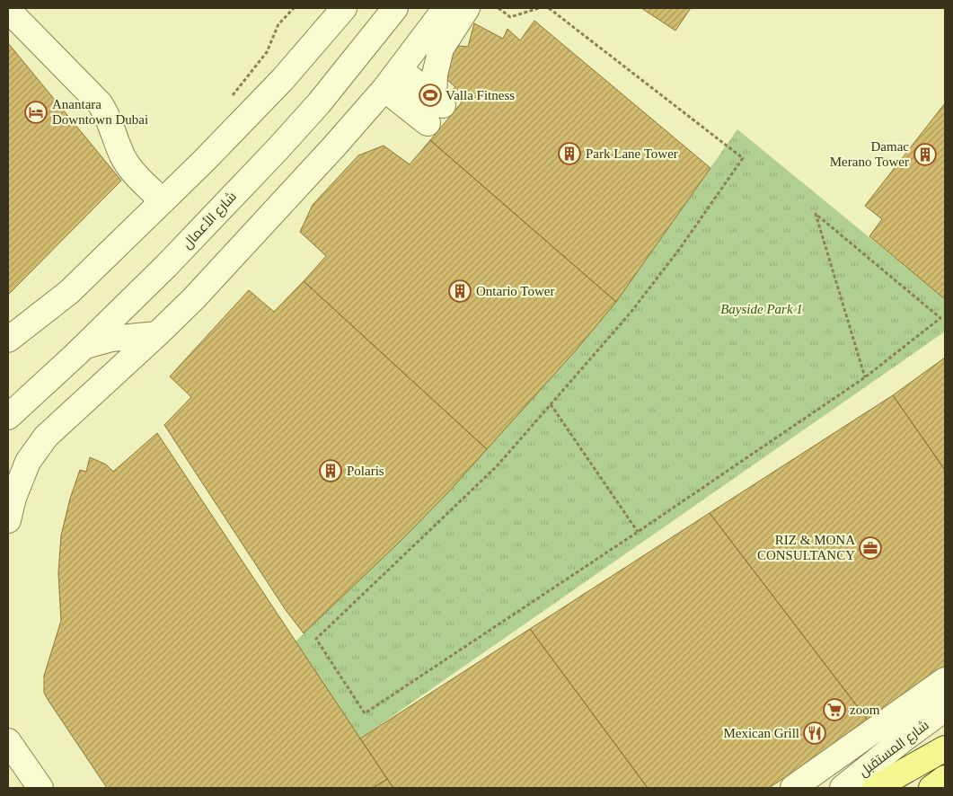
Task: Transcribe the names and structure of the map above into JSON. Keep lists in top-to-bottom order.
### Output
{
  "streets": {
    "street": ["شارع الأعمال", "شارع المستقبل"]
  },
  "parks": ["Bayside Park 1"],
  "places": {
    "sports": ["Valla Fitness"],
    "hotel": ["Anantara Downtown Dubai"],
    "building": [
      "Park Lane Tower",
      "Damac Merano Tower",
      "Ontario Tower",
      "Polaris"
    ],
    "office": ["RIZ & MONA CONSULTANCY"],
    "supermarket": ["zoom"],
    "restaurant": ["Mexican Grill"]
  }
}
